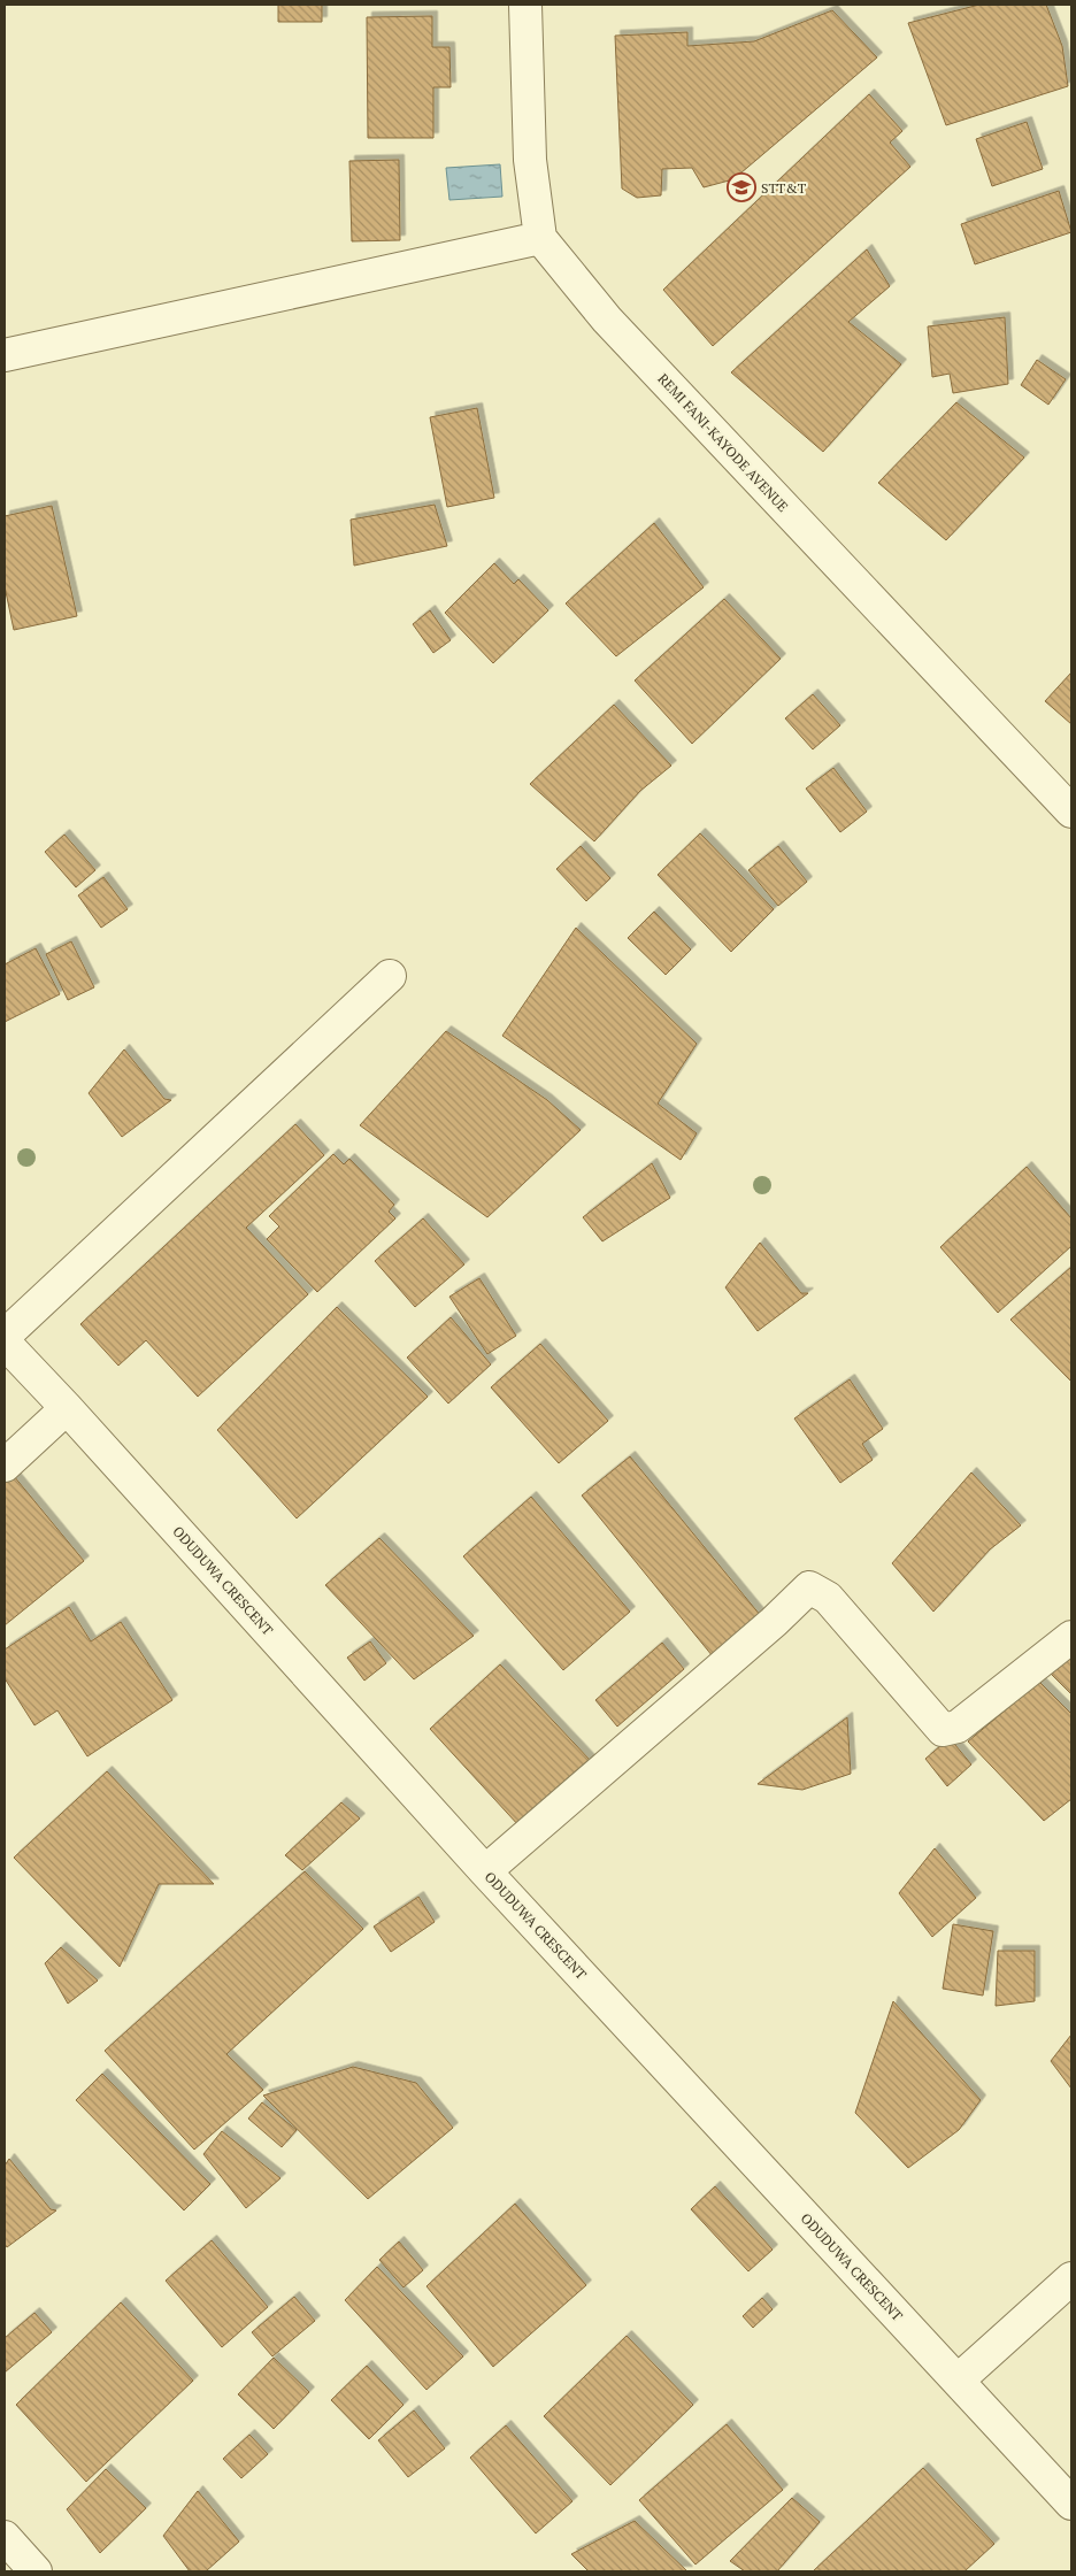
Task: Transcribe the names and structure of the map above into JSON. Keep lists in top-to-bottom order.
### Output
{
  "streets": {
    "street": ["REMI FANI-KAYODE AVENUE", "ODUDUWA CRESCENT"]
  },
  "places": {
    "school or university": ["STT&T"]
  }
}
